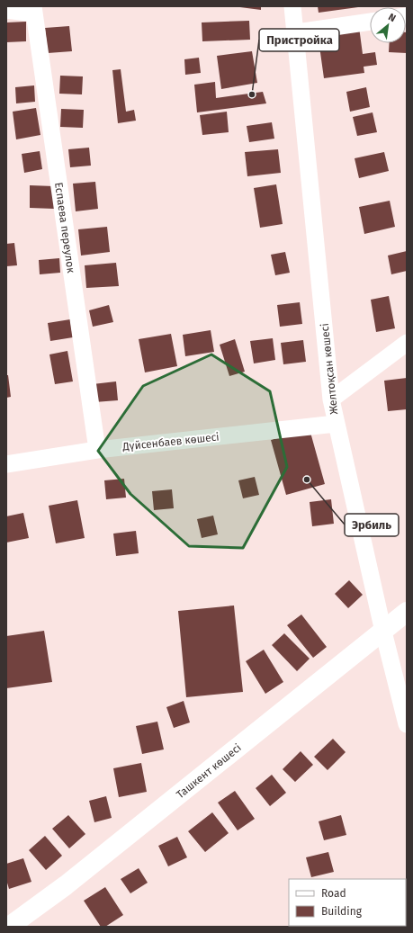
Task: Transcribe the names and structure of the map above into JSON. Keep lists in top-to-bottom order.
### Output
{
  "streets": {
    "main road": ["Ташкент көшесі"],
    "street": ["Еспаева переулок", "Желтоқсан көшесі", "Дүйсенбаев көшесі"]
  },
  "crossings": [
    ["Еспаева переулок", "Дүйсенбаев көшесі"],
    ["Желтоқсан көшесі", "Дүйсенбаев көшесі"],
    ["Желтоқсан көшесі", "Ташкент көшесі"]
  ],
  "places": ["Пристройка", "Эрбиль"],
  "legend": ["Road", "Building"],
  "north": "top right"
}
